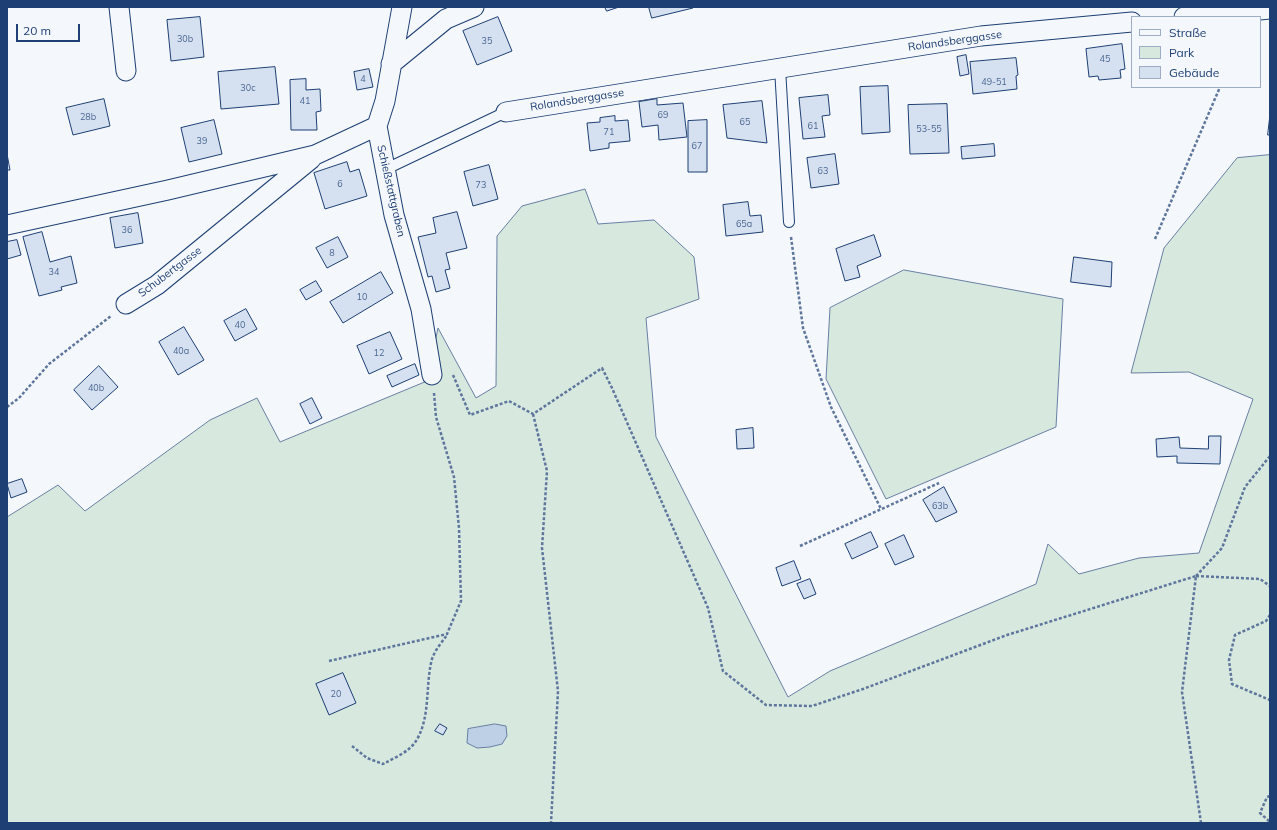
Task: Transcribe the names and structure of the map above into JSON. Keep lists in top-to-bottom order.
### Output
{
  "streets": {
    "street": ["Rolandsberggasse", "Schießstattgraben", "Schubertgasse"]
  },
  "crossings": [
    ["Rolandsberggasse", "Schießstattgraben"],
    ["Schießstattgraben", "Schubertgasse"]
  ],
  "house_numbers": [
    "30b",
    "35",
    "45",
    "4",
    "49-51",
    "30c",
    "41",
    "69",
    "28b",
    "65",
    "61",
    "53-55",
    "71",
    "39",
    "67",
    "63",
    "6",
    "73",
    "65a",
    "36",
    "8",
    "34",
    "10",
    "40",
    "40a",
    "12",
    "40b",
    "63b",
    "20"
  ],
  "legend": ["Straße", "Park", "Gebäude"],
  "scale_bar": "20 m"
}
